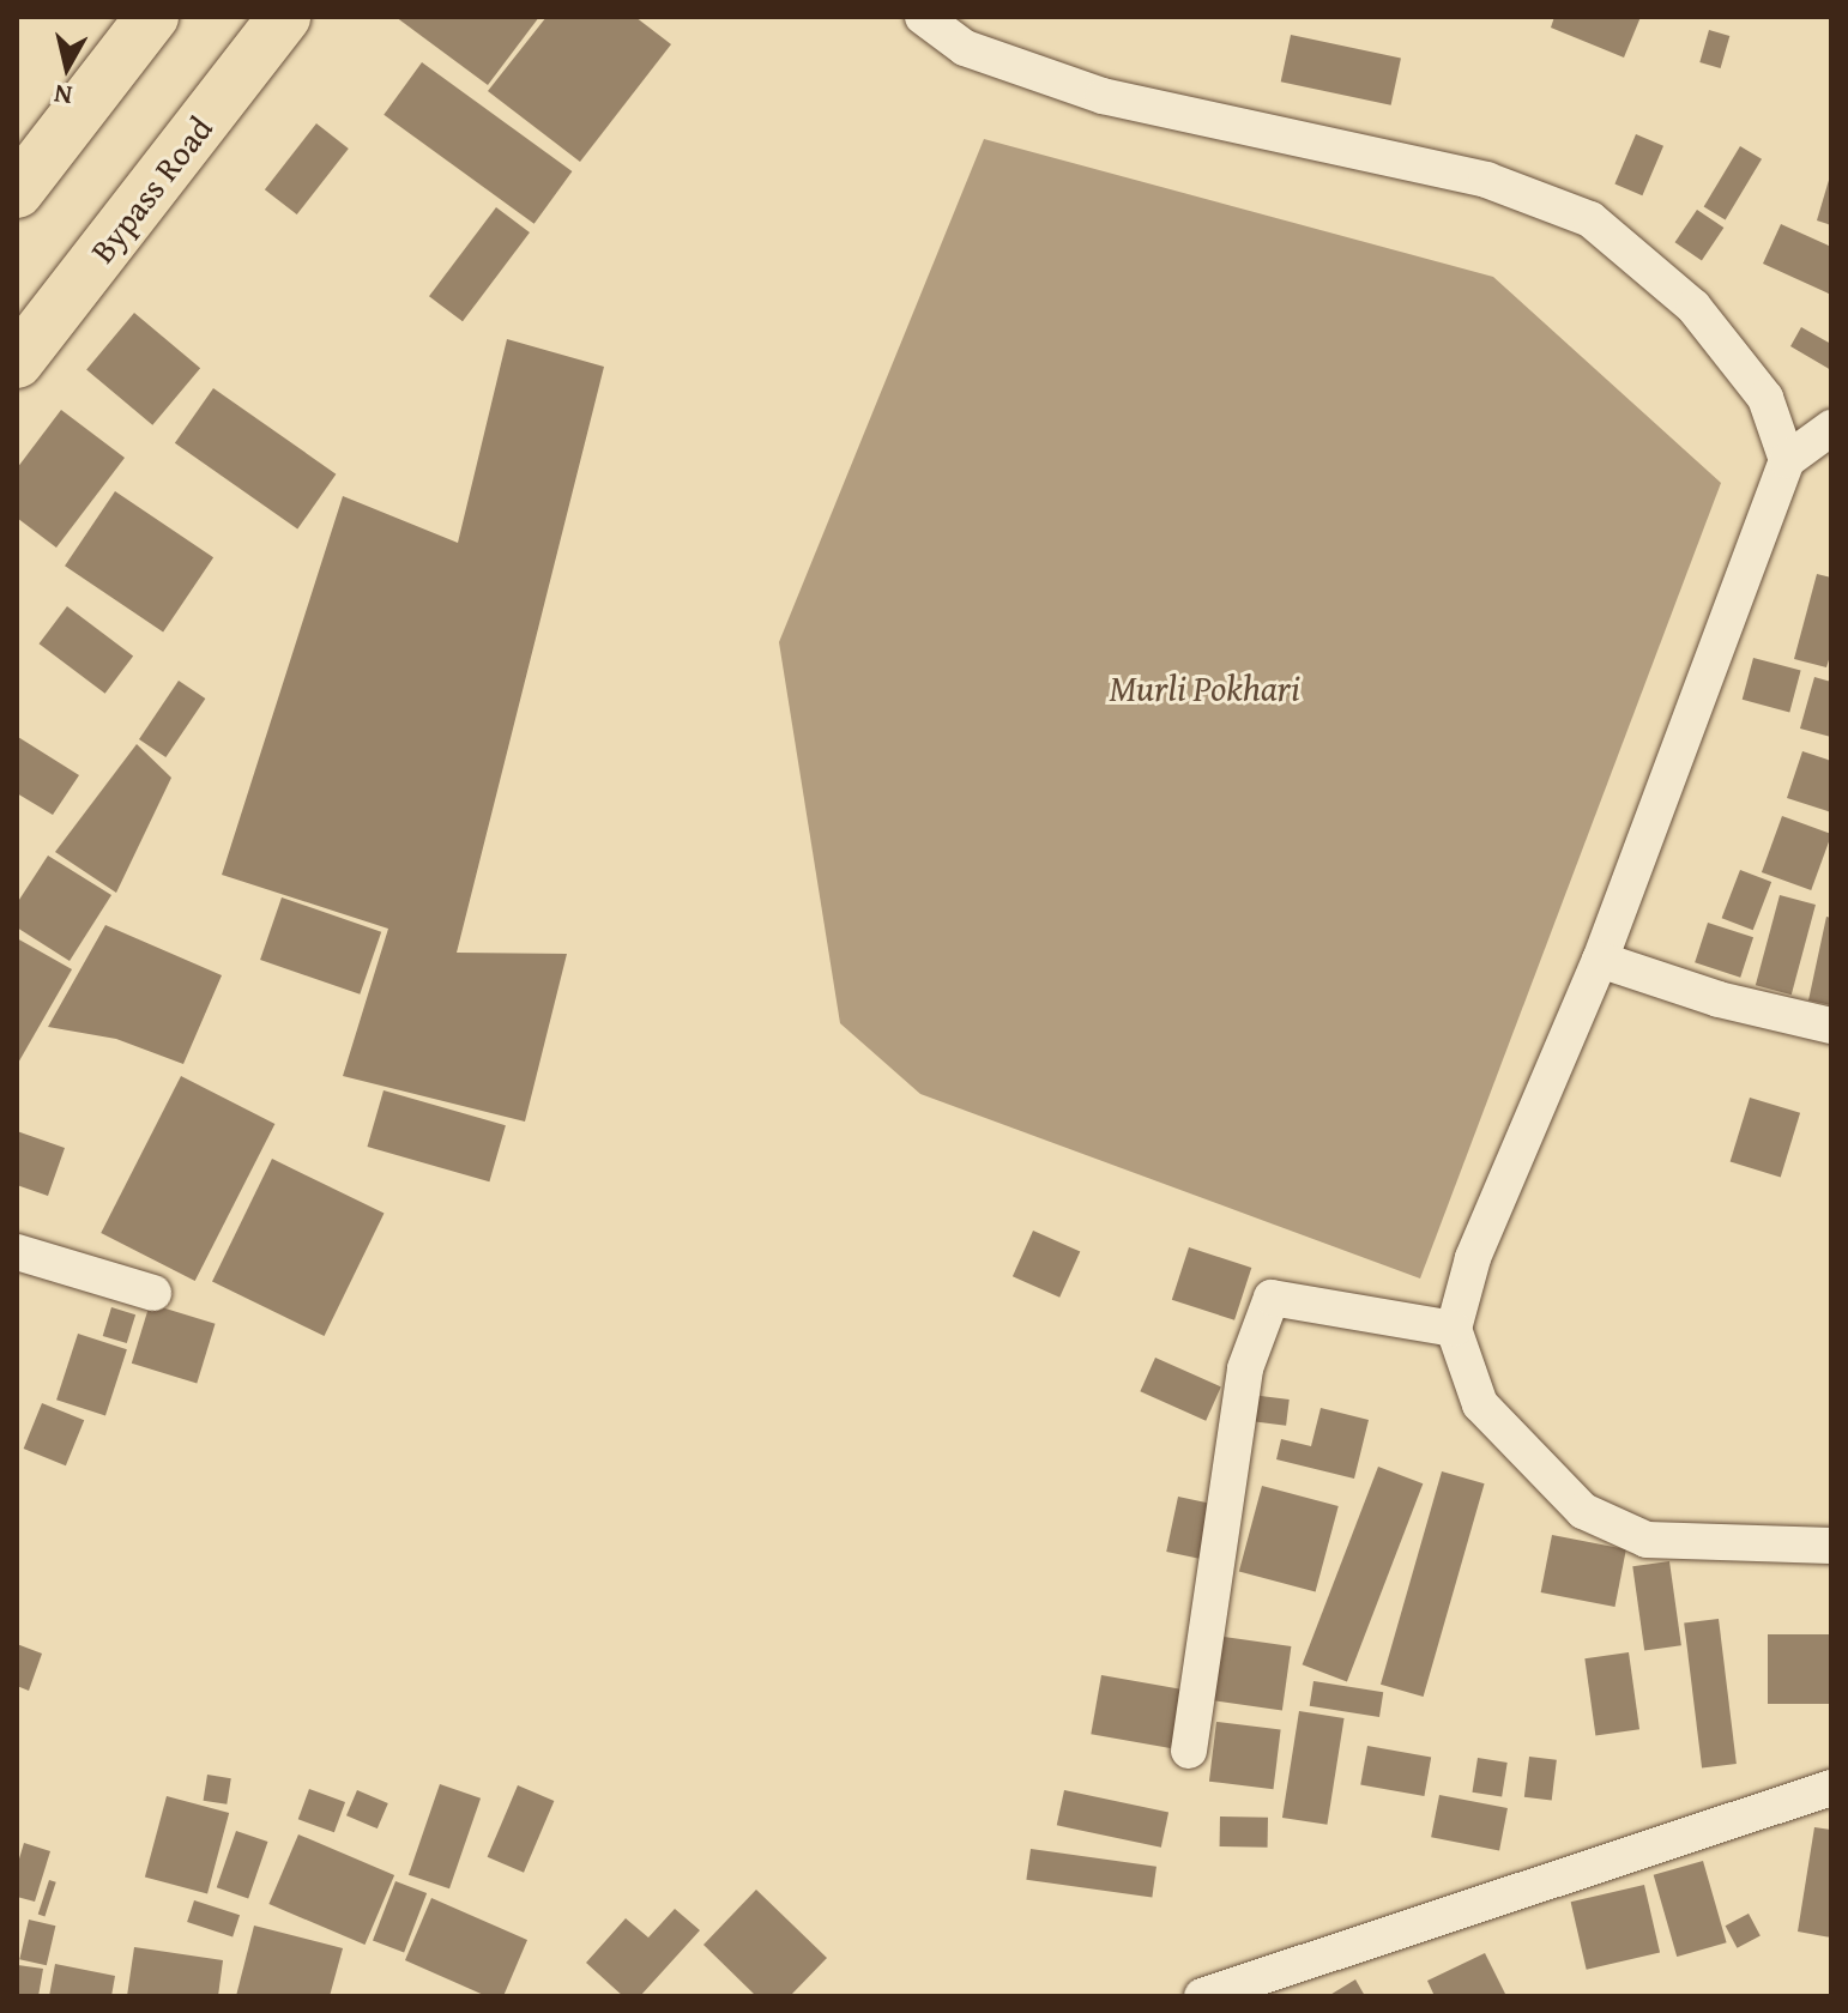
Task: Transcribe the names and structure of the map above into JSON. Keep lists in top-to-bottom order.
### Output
{
  "streets": {
    "main road": ["Bypass Road"]
  },
  "water": ["Murli Pokhari"],
  "north": "bottom"
}
